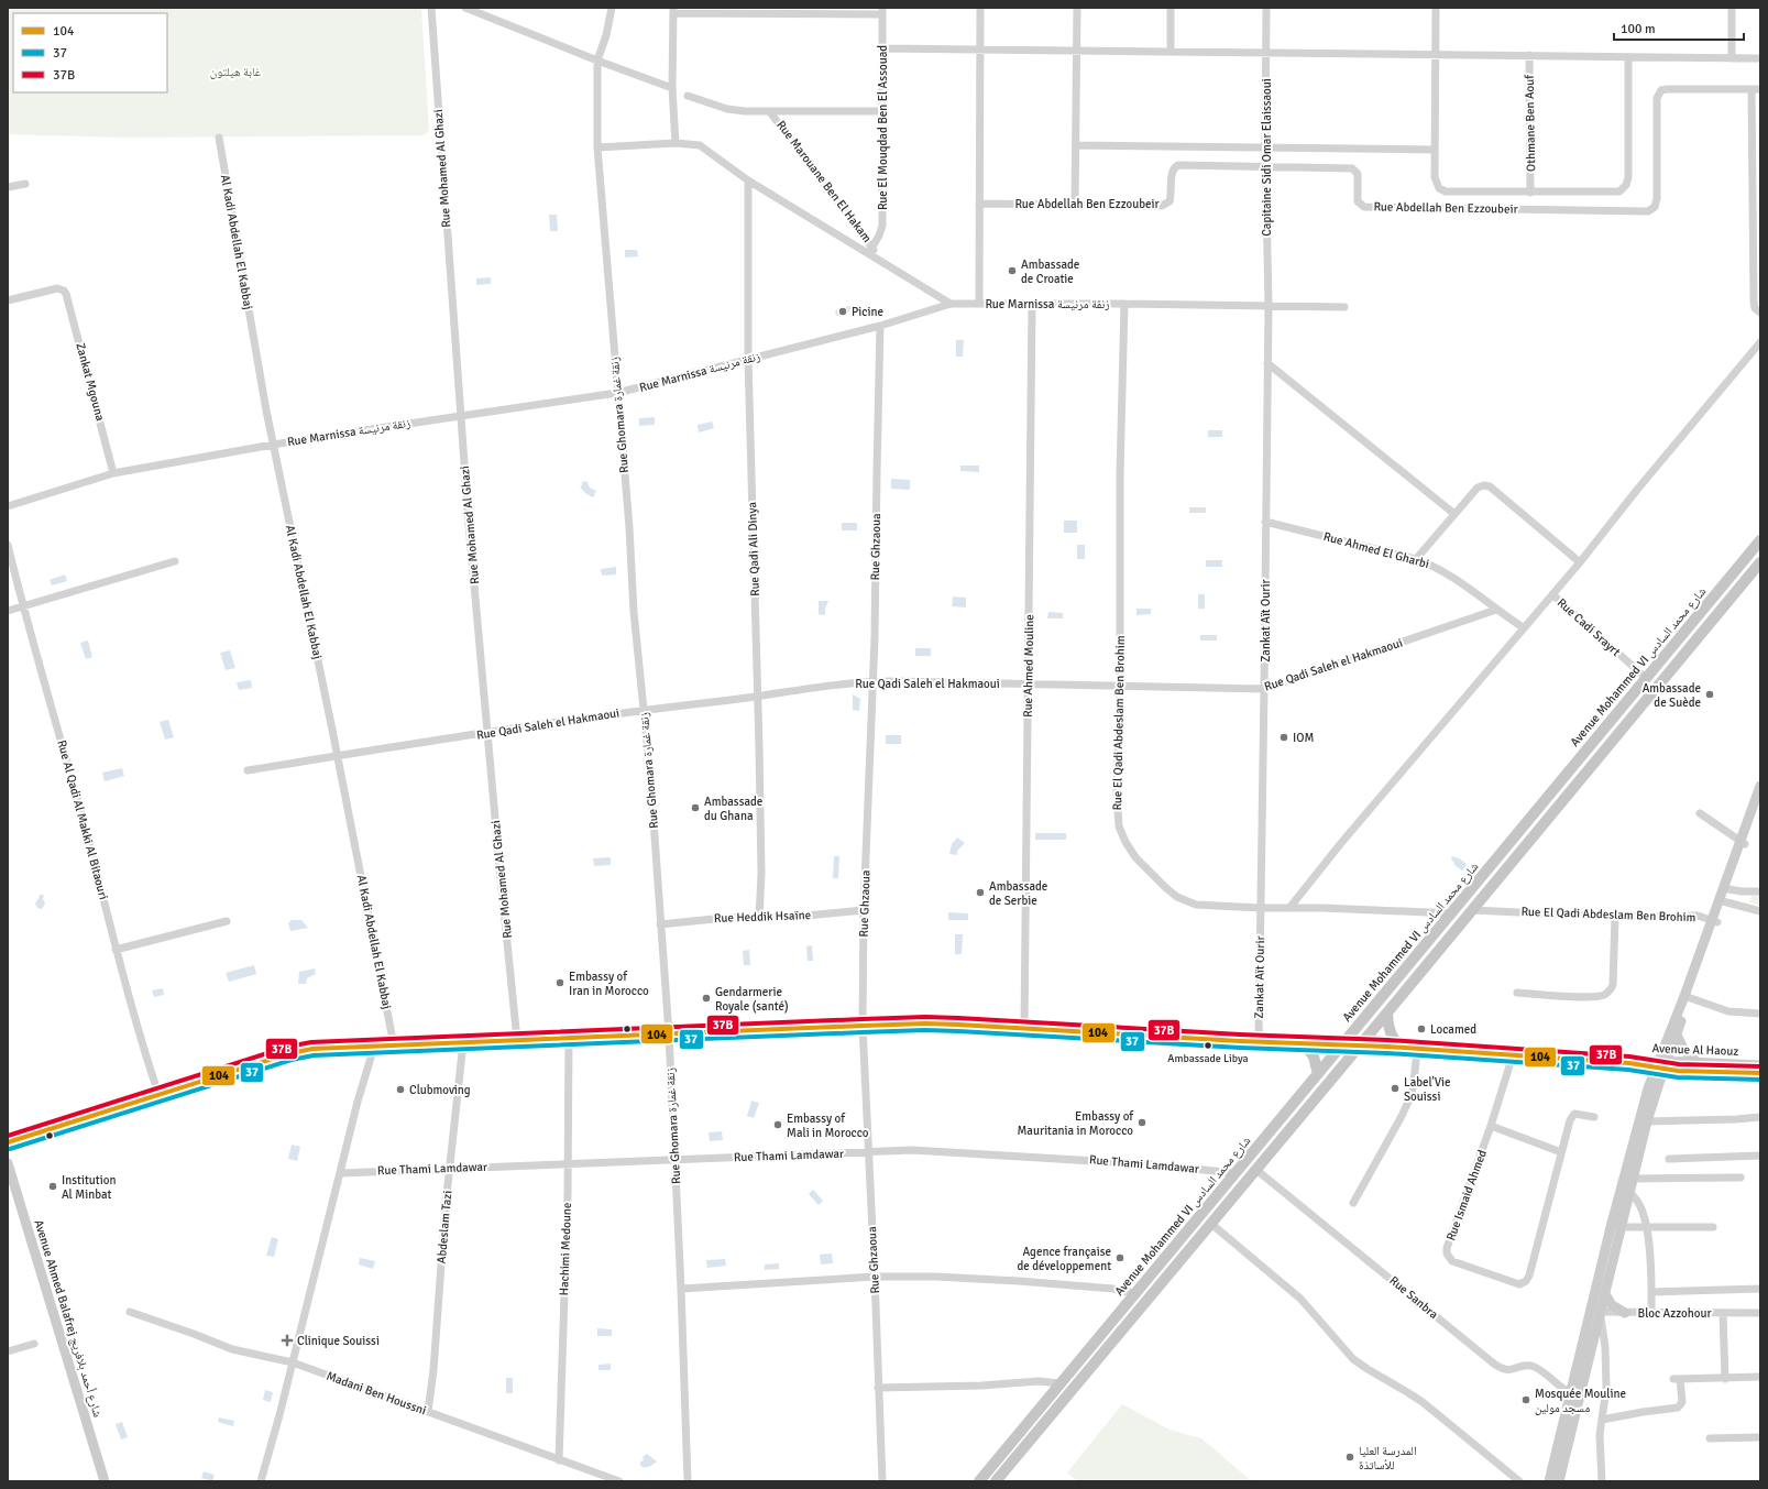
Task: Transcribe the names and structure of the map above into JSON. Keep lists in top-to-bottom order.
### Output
{
  "streets": {
    "main road": ["Avenue Mohammed VI شارع محمد السادس", "Avenue Al Haouz", "Avenue Ahmed Balafrej شارع أحمد بلافريج"],
    "street": [
      "Othmane Ben Aouf",
      "Rue El Mouqdad Ben El Assouad",
      "Capitaine Sidi Omar Elaissaoui",
      "Rue Mohamed Al Ghazi",
      "Rue Marouane Ben El Hakam",
      "Rue Abdellah Ben Ezzoubeir",
      "Al Kadi Abdellah El Kabbaj",
      "Rue Marnissa زنقة مرنيسة",
      "Zankat Mgouna",
      "Rue Ghomara زنقة غمارة",
      "Rue Ghzaoua",
      "Rue Qadi Ali Dinya",
      "Rue Ahmed El Gharbi",
      "Zankat Aït Ourir",
      "Rue Cadi Srayrt",
      "Rue Qadi Saleh el Hakmaoui",
      "Rue Ahmed Mouline",
      "Rue El Qadi Abdeslam Ben Brohim",
      "Rue Al Qadi Al Makki Al Bitaouri",
      "Rue Heddik Hsaïne",
      "Rue Thami Lamdawar",
      "Rue Ismaid Ahmed",
      "Abdeslam Tazi",
      "Hachimi Medoune",
      "Rue Sanbra",
      "Bloc Azzohour",
      "Madani Ben Houssni"
    ]
  },
  "crossings": [
    ["Othmane Ben Aouf", "Rue Abdellah Ben Ezzoubeir"],
    ["Rue El Mouqdad Ben El Assouad", "Rue Marouane Ben El Hakam"],
    ["Capitaine Sidi Omar Elaissaoui", "Rue Abdellah Ben Ezzoubeir"],
    ["Capitaine Sidi Omar Elaissaoui", "Rue Marnissa زنقة مرنيسة"],
    ["Capitaine Sidi Omar Elaissaoui", "Zankat Aït Ourir"],
    ["Rue Mohamed Al Ghazi", "Rue Marnissa زنقة مرنيسة"],
    ["Rue Mohamed Al Ghazi", "Rue Qadi Saleh el Hakmaoui"],
    ["Rue Mohamed Al Ghazi", "Avenue Al Haouz"],
    ["Al Kadi Abdellah El Kabbaj", "Rue Marnissa زنقة مرنيسة"],
    ["Al Kadi Abdellah El Kabbaj", "Rue Qadi Saleh el Hakmaoui"],
    ["Al Kadi Abdellah El Kabbaj", "Avenue Al Haouz"],
    ["Rue Marnissa زنقة مرنيسة", "Zankat Mgouna"],
    ["Rue Marnissa زنقة مرنيسة", "Rue Ghomara زنقة غمارة"],
    ["Rue Marnissa زنقة مرنيسة", "Rue Ghzaoua"],
    ["Rue Marnissa زنقة مرنيسة", "Rue Qadi Ali Dinya"],
    ["Rue Marnissa زنقة مرنيسة", "Zankat Aït Ourir"],
    ["Rue Marnissa زنقة مرنيسة", "Rue Ahmed Mouline"],
    ["Rue Marnissa زنقة مرنيسة", "Rue El Qadi Abdeslam Ben Brohim"],
    ["Rue Ghomara زنقة غمارة", "Rue Qadi Saleh el Hakmaoui"],
    ["Rue Ghomara زنقة غمارة", "Rue Heddik Hsaïne"],
    ["Rue Ghomara زنقة غمارة", "Avenue Al Haouz"],
    ["Rue Ghomara زنقة غمارة", "Rue Thami Lamdawar"],
    ["Rue Ghzaoua", "Rue Qadi Saleh el Hakmaoui"],
    ["Rue Ghzaoua", "Rue Heddik Hsaïne"],
    ["Rue Ghzaoua", "Avenue Al Haouz"],
    ["Rue Ghzaoua", "Rue Thami Lamdawar"],
    ["Rue Qadi Ali Dinya", "Rue Qadi Saleh el Hakmaoui"],
    ["Rue Qadi Ali Dinya", "Rue Heddik Hsaïne"],
    ["Rue Ahmed El Gharbi", "Zankat Aït Ourir"],
    ["Rue Ahmed El Gharbi", "Rue Qadi Saleh el Hakmaoui"],
    ["Zankat Aït Ourir", "Rue Qadi Saleh el Hakmaoui"],
    ["Zankat Aït Ourir", "Rue El Qadi Abdeslam Ben Brohim"],
    ["Zankat Aït Ourir", "Avenue Al Haouz"],
    ["Rue Cadi Srayrt", "Avenue Mohammed VI شارع محمد السادس"],
    ["Rue Qadi Saleh el Hakmaoui", "Rue Ahmed Mouline"],
    ["Rue Qadi Saleh el Hakmaoui", "Rue El Qadi Abdeslam Ben Brohim"],
    ["Rue Ahmed Mouline", "Avenue Al Haouz"],
    ["Avenue Mohammed VI شارع محمد السادس", "Rue El Qadi Abdeslam Ben Brohim"],
    ["Avenue Mohammed VI شارع محمد السادس", "Avenue Al Haouz"],
    ["Avenue Mohammed VI شارع محمد السادس", "Rue Thami Lamdawar"],
    ["Rue Al Qadi Al Makki Al Bitaouri", "Avenue Al Haouz"],
    ["Avenue Al Haouz", "Rue Ismaid Ahmed"],
    ["Avenue Al Haouz", "Abdeslam Tazi"],
    ["Avenue Al Haouz", "Hachimi Medoune"],
    ["Rue Thami Lamdawar", "Abdeslam Tazi"],
    ["Rue Thami Lamdawar", "Hachimi Medoune"],
    ["Abdeslam Tazi", "Madani Ben Houssni"],
    ["Hachimi Medoune", "Madani Ben Houssni"]
  ],
  "parks": ["غابة هيلتون"],
  "places": {
    "other": [
      "Ambassade de Croatie",
      "Picine",
      "Ambassade de Suède",
      "IOM",
      "Ambassade du Ghana",
      "Ambassade de Serbie",
      "Embassy of Iran in Morocco",
      "Gendarmerie Royale (santé)",
      "Locamed",
      "Ambassade Libya",
      "Label'Vie Souissi",
      "Clubmoving",
      "Embassy of Mauritania in Morocco",
      "Embassy of Mali in Morocco",
      "Institution Al Minbat",
      "Agence française de développement",
      "Mosquée Mouline مسجد مولين",
      "المدرسة العليا للأساتذة"
    ],
    "health": ["Clinique Souissi"]
  },
  "lines": ["transit line 37B", "transit line 104", "transit line 37"],
  "legend": ["104", "37", "37B"],
  "scale_bar": "100 m"
}
